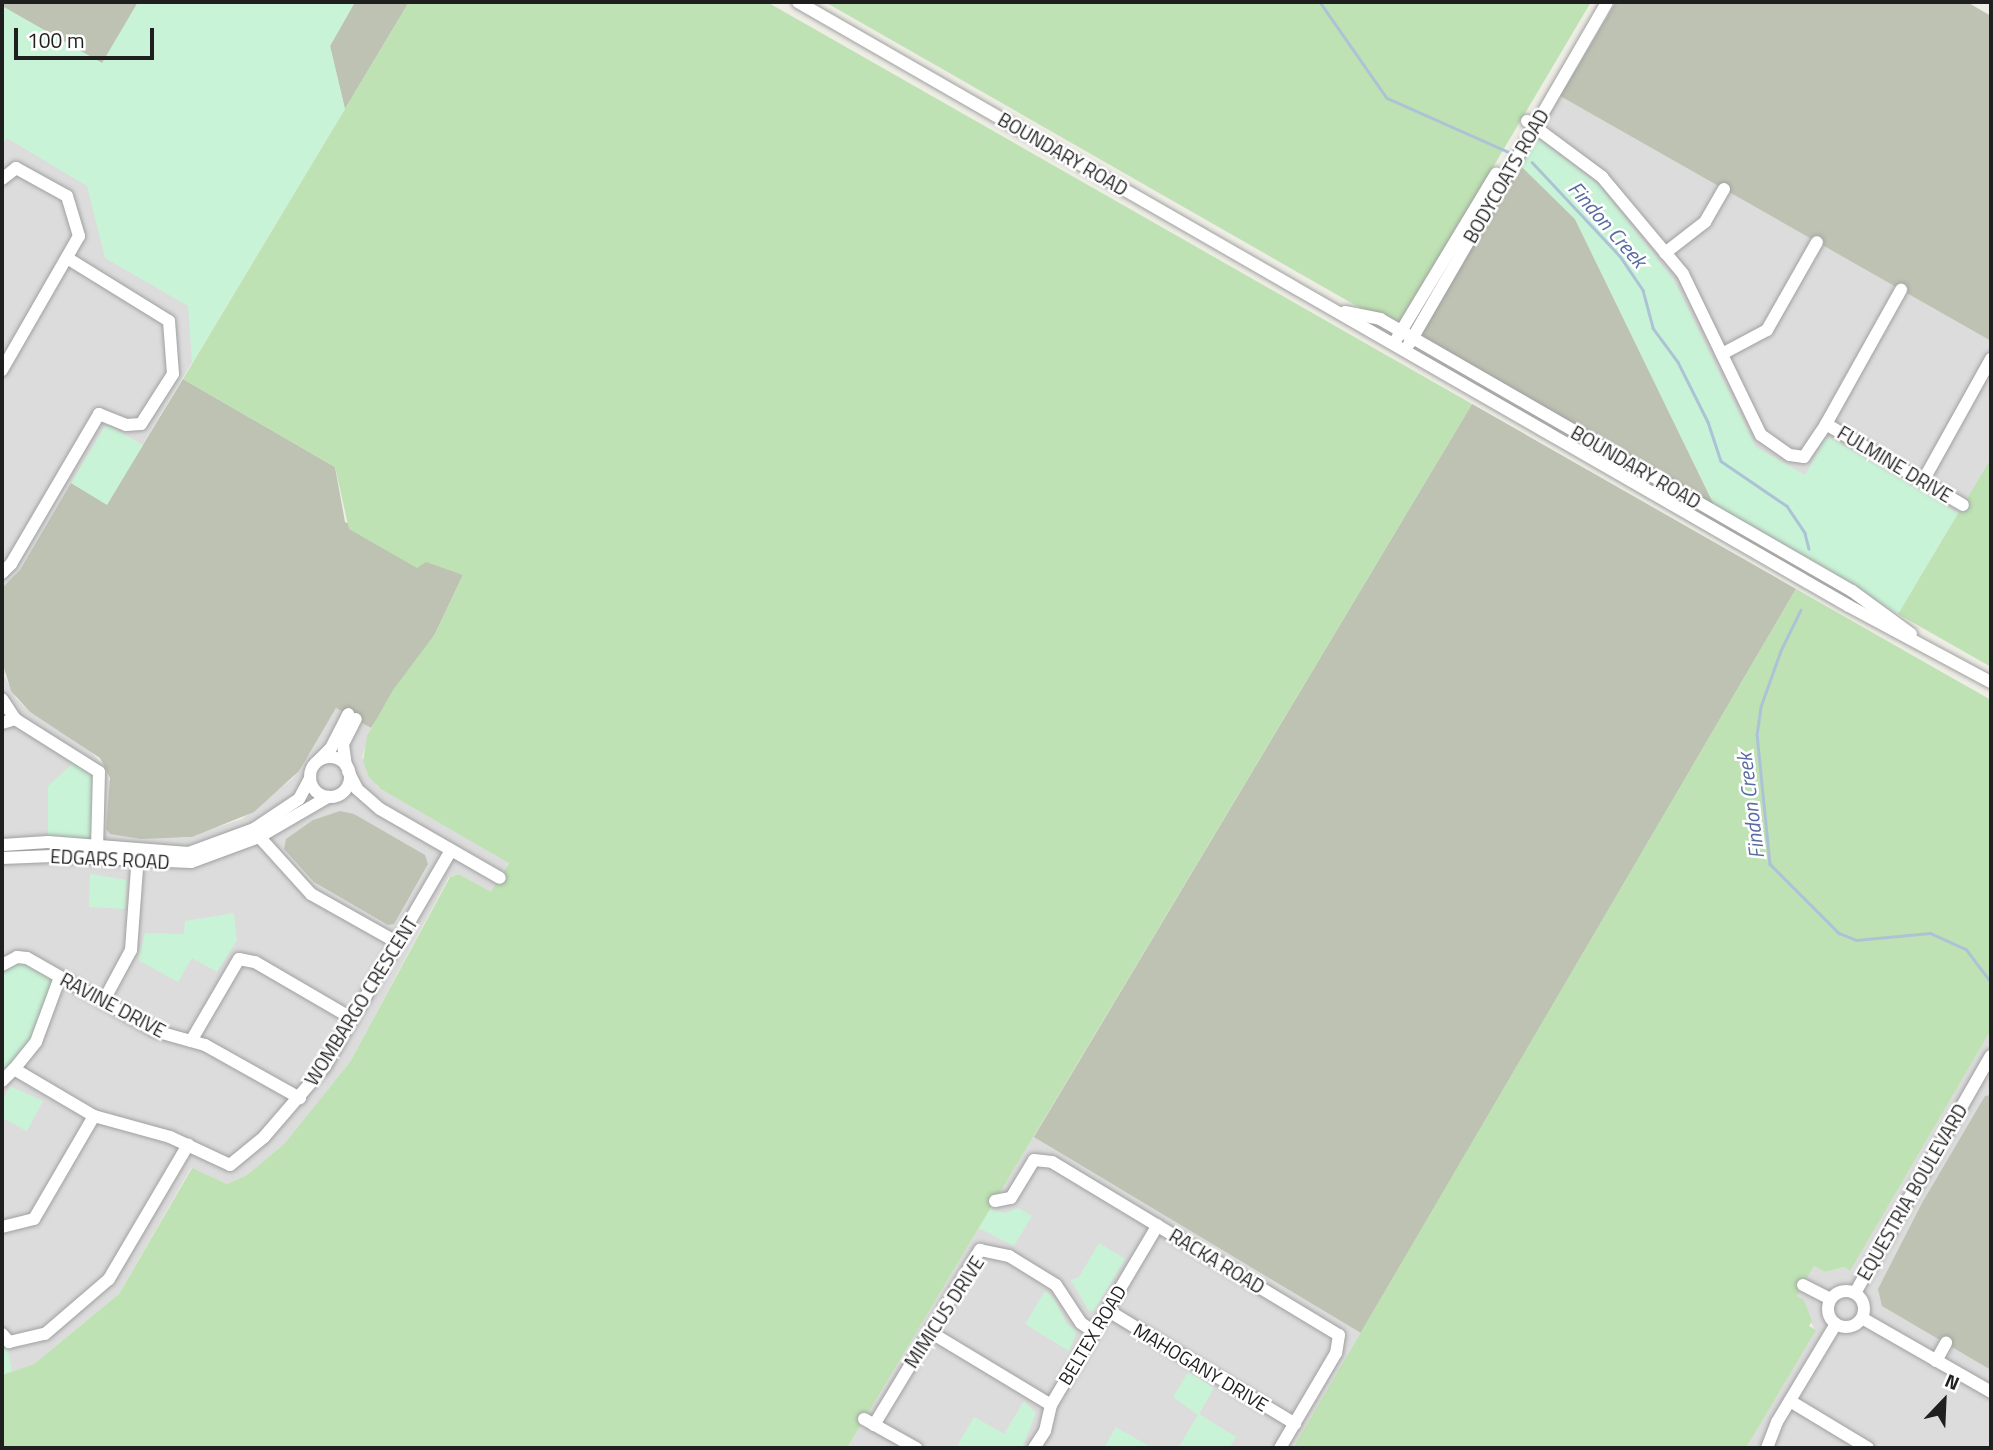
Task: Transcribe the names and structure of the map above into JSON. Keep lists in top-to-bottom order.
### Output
{
  "streets": {
    "street": [
      "BOUNDARY ROAD",
      "BODYCOATS ROAD",
      "FULMINE DRIVE",
      "EDGARS ROAD",
      "WOMBARGO CRESCENT",
      "RAVINE DRIVE",
      "EQUESTRIA BOULEVARD",
      "RACKA ROAD",
      "MIMICUS DRIVE",
      "BELTEX ROAD",
      "MAHOGANY DRIVE"
    ]
  },
  "crossings": [
    ["BOUNDARY ROAD", "BODYCOATS ROAD"],
    ["WOMBARGO CRESCENT", "RAVINE DRIVE"],
    ["RACKA ROAD", "BELTEX ROAD"],
    ["RACKA ROAD", "MAHOGANY DRIVE"],
    ["MIMICUS DRIVE", "BELTEX ROAD"],
    ["BELTEX ROAD", "MAHOGANY DRIVE"]
  ],
  "water": ["Findon Creek"],
  "scale_bar": "100 m",
  "north": "top right"
}
